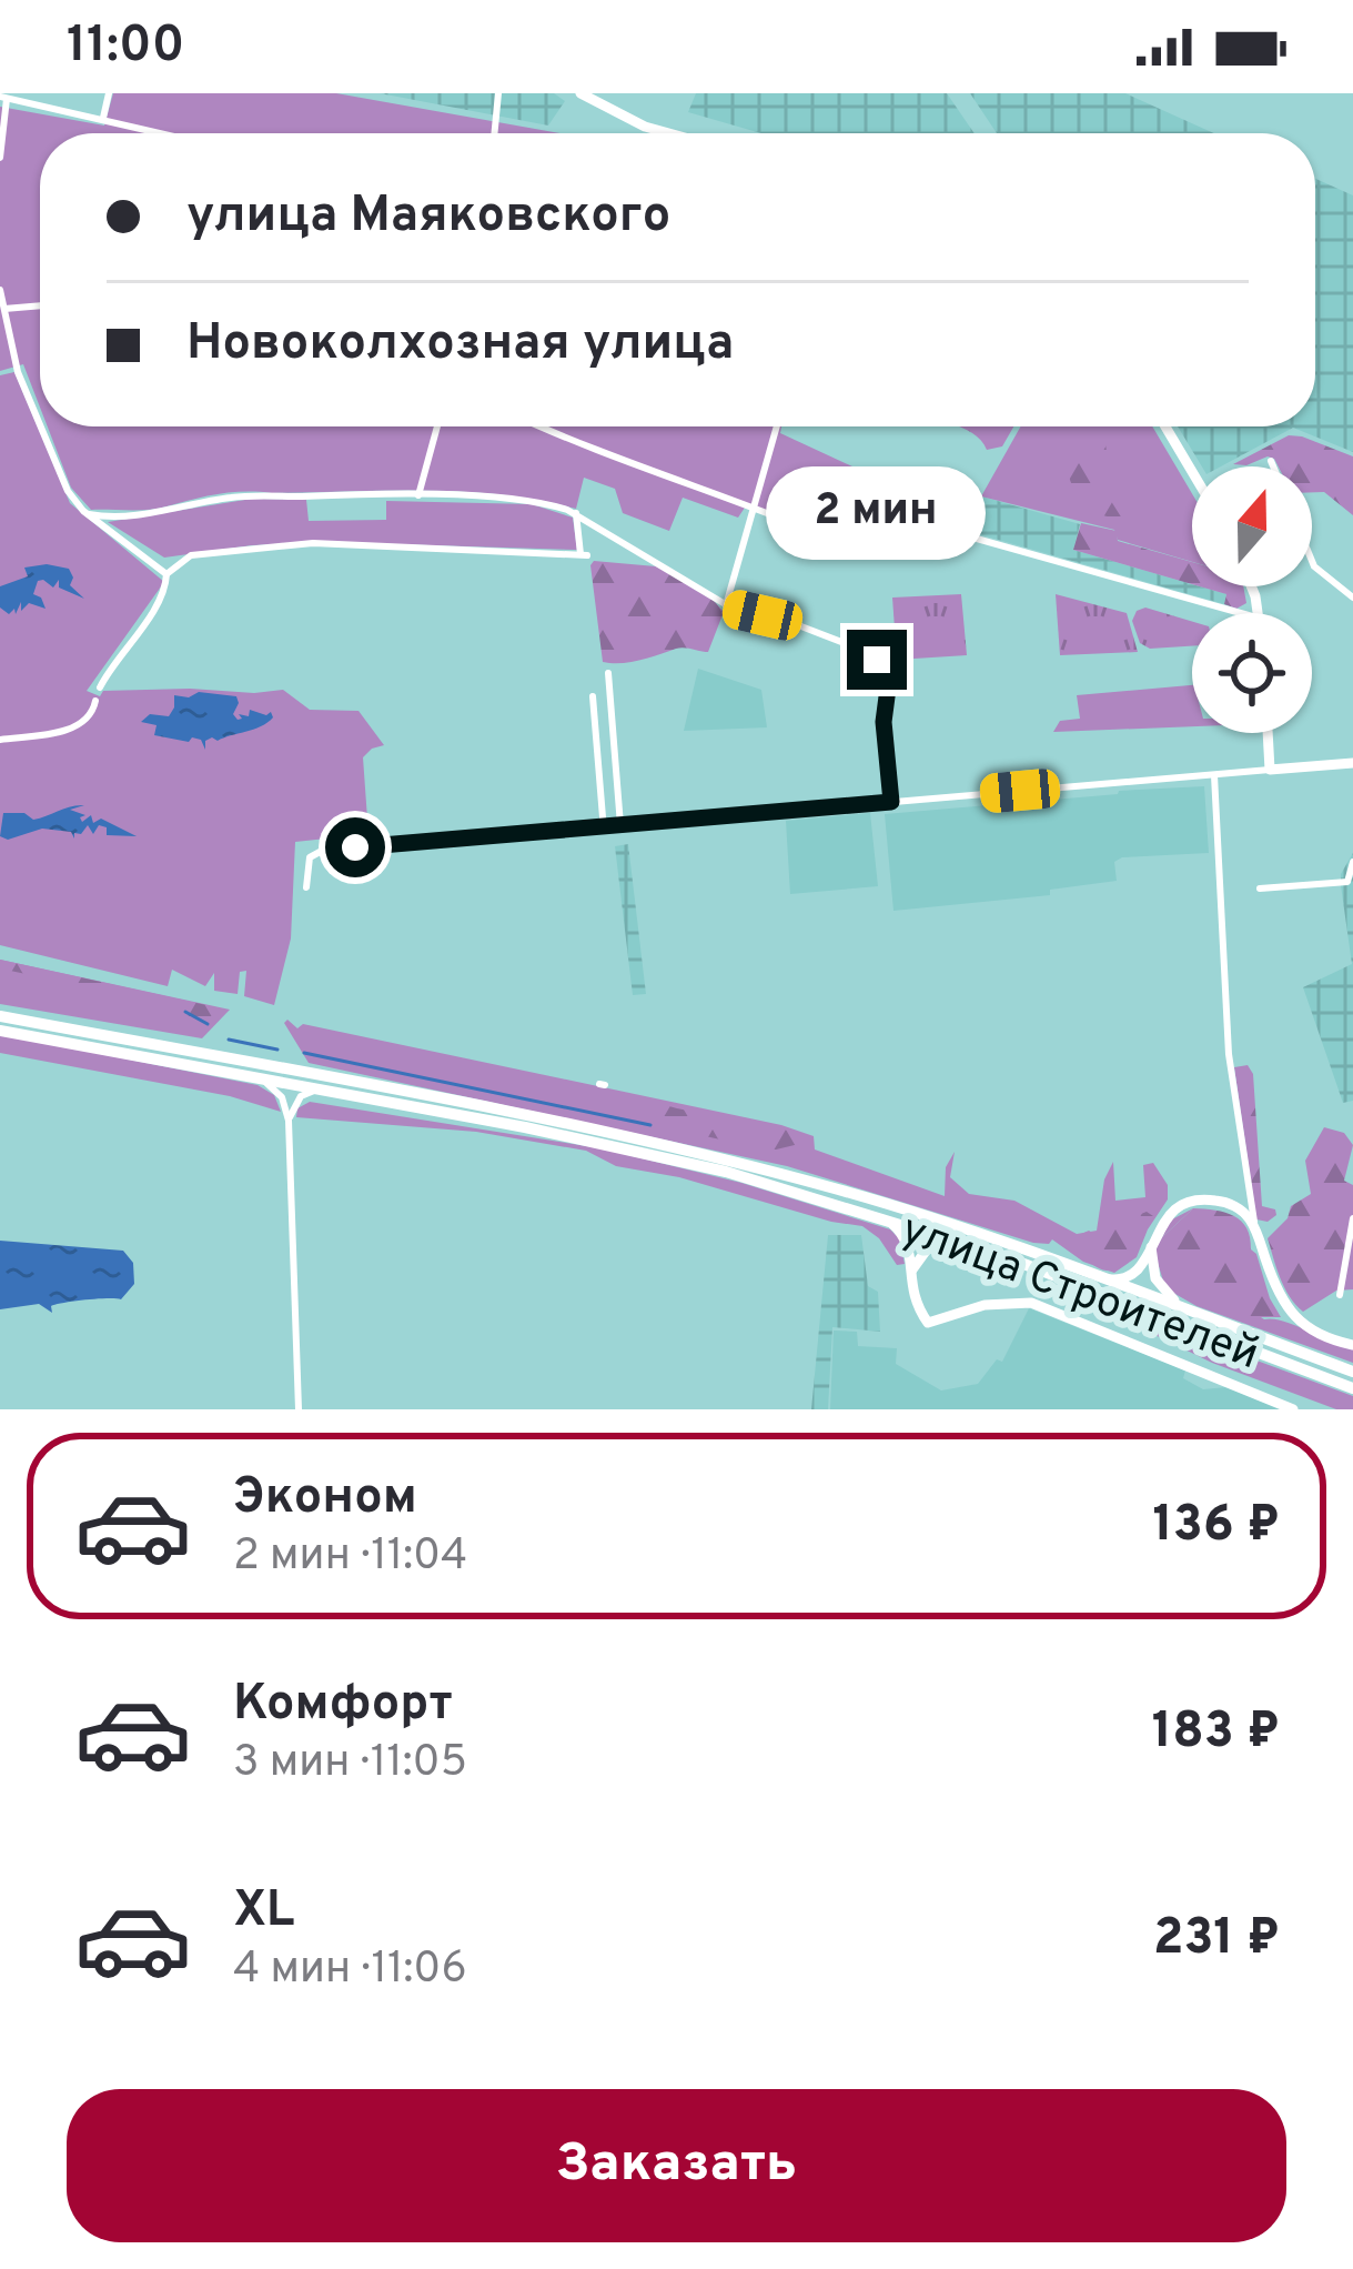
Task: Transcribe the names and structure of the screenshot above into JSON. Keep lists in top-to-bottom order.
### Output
{
  "streets": {
    "main road": ["улица Строителей"]
  },
  "north": "top",
  "page": {
    "status": "11:00",
    "banner": ["улица Маяковского", "Новоколхозная улица"],
    "bubble": "2 мин",
    "list": [
      {
        "name": "Эконом",
        "note": "2 мин · 11:04",
        "value": "136 ₽"
      },
      {
        "name": "Комфорт",
        "note": "3 мин · 11:05",
        "value": "183 ₽"
      },
      {
        "name": "XL",
        "note": "4 мин · 11:06",
        "value": "231 ₽"
      }
    ],
    "buttons": "Заказать"
  }
}
